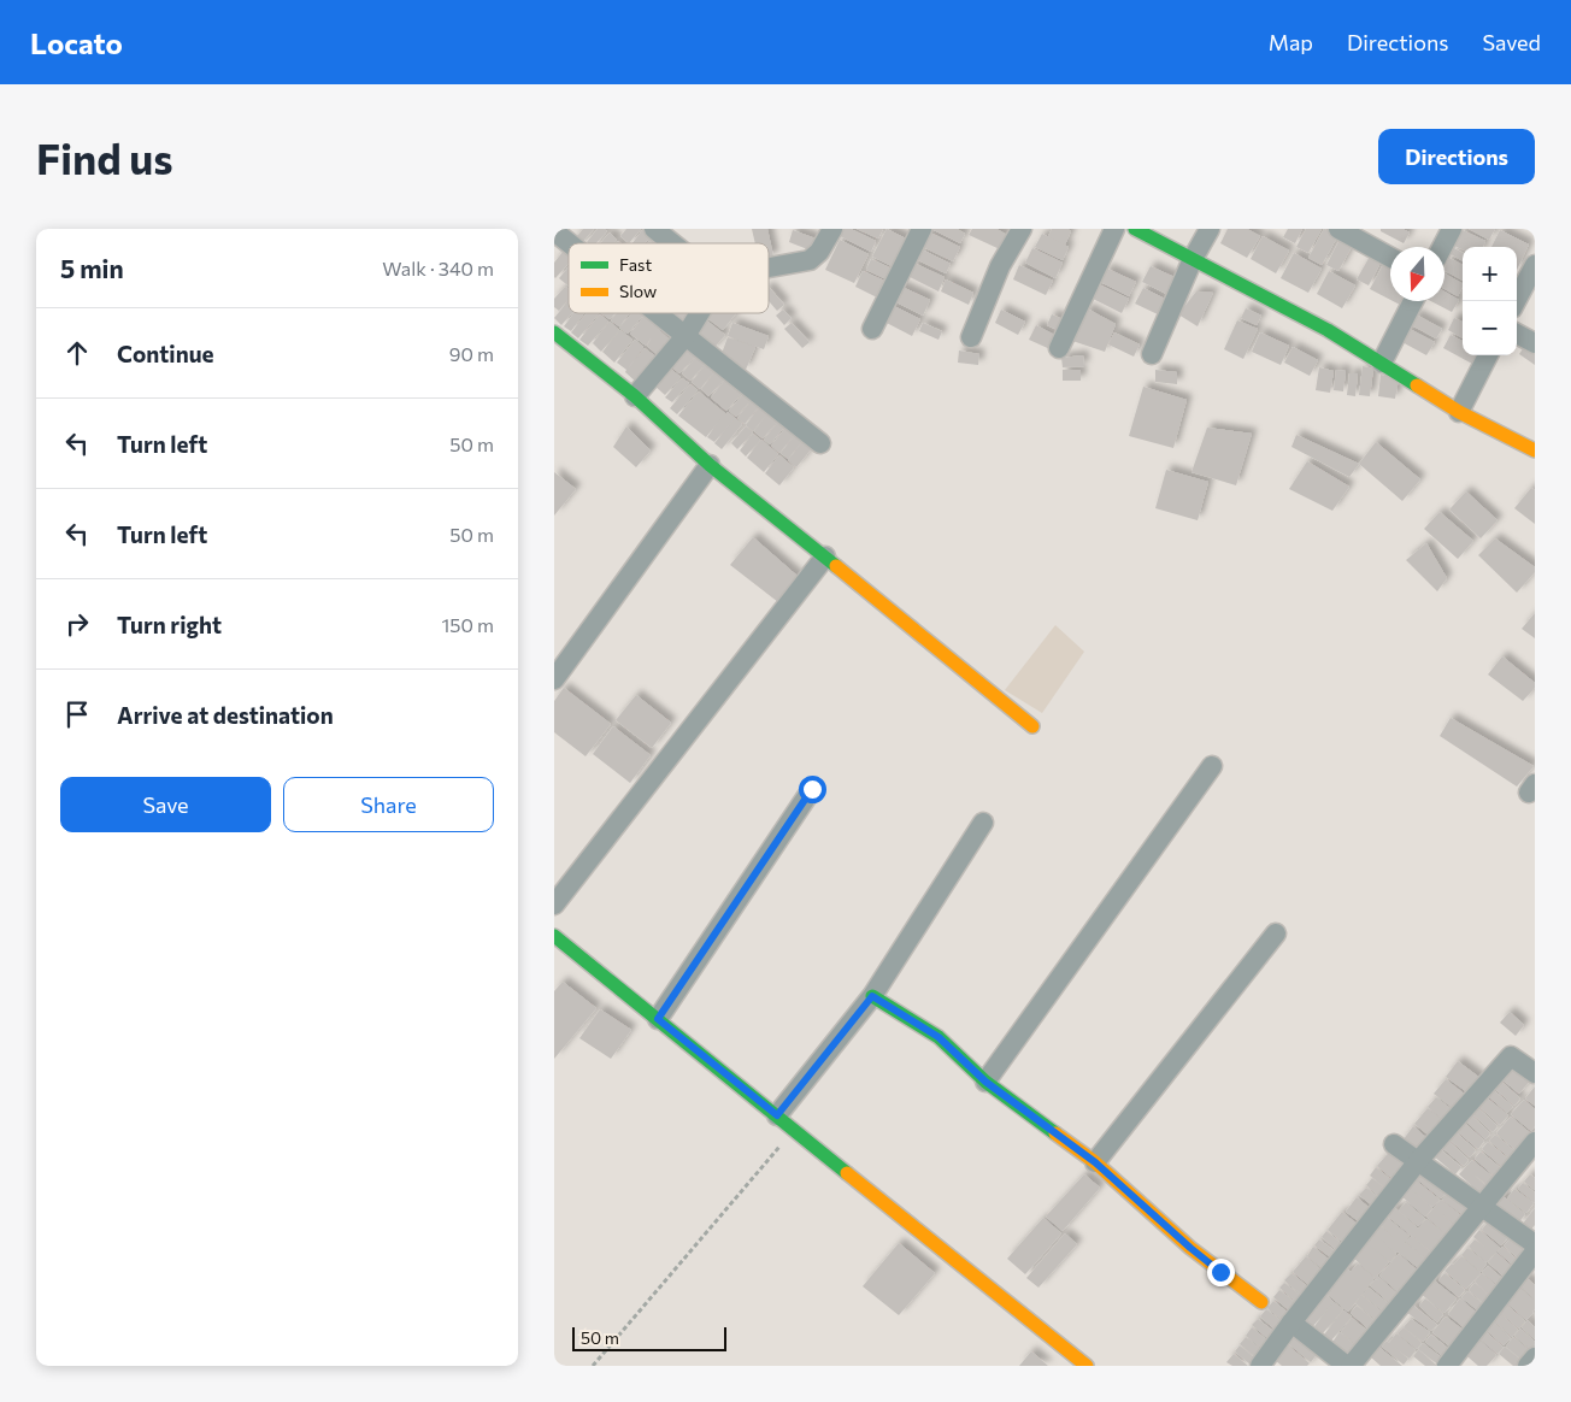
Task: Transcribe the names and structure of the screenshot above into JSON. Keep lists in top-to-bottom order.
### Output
{
  "legend": ["Fast", "Slow"],
  "scale_bar": "50 m",
  "north": "bottom",
  "page": {
    "header": "Locato",
    "nav": ["Map", "Directions", "Saved"],
    "buttons": [
      "Directions",
      ["Save", "Share"]
    ],
    "title": "Find us",
    "heading": ["5 min", "Walk · 340 m"],
    "map_buttons": ["+", "−"],
    "list": [
      ["Continue", "90 m"],
      ["Turn left", "50 m"],
      ["Turn left", "50 m"],
      ["Turn right", "150 m"],
      "Arrive at destination"
    ],
    "scale": "50 m"
  }
}
